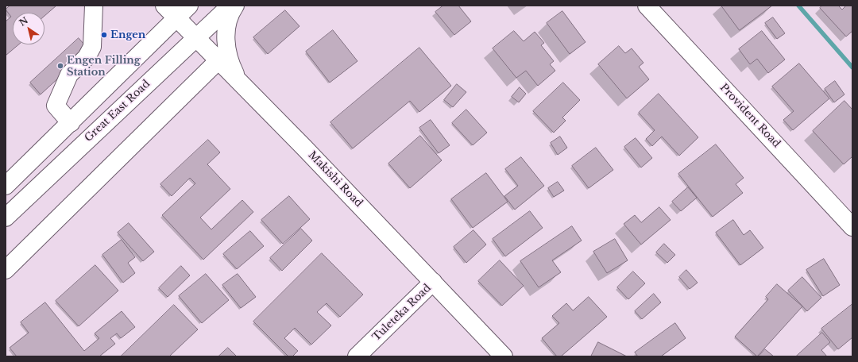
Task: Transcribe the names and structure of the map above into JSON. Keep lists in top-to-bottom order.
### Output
{
  "streets": {
    "main road": [
      "Great East Road",
      "Provident Road",
      "Makishi Road",
      "Tuleteka Road"
    ]
  },
  "crossings": [
    ["Great East Road", "Makishi Road"],
    ["Makishi Road", "Tuleteka Road"]
  ],
  "places": ["Engen", "Engen Filling Station"],
  "north": "top left"
}
